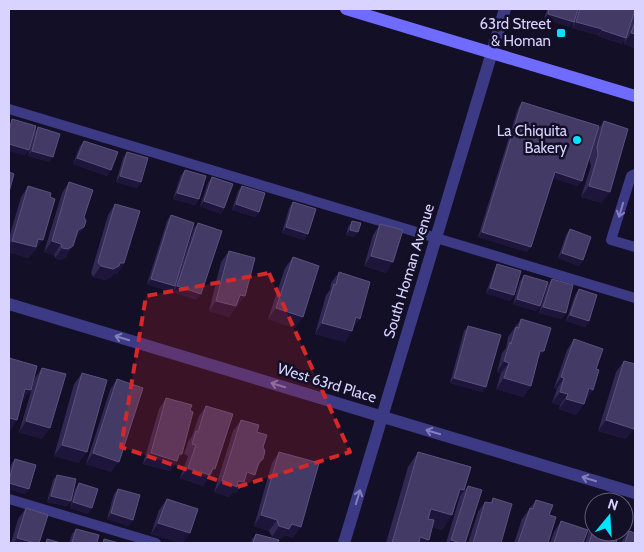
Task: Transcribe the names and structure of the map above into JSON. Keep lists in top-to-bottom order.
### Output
{
  "streets": {
    "street": ["South Homan Avenue", "West 63rd Place"]
  },
  "crossings": [
    ["South Homan Avenue", "West 63rd Place"]
  ],
  "one_way": ["West 63rd Place"],
  "places": {
    "transit": ["63rd Street & Homan"],
    "other": ["La Chiquita Bakery"]
  },
  "north": "top"
}
